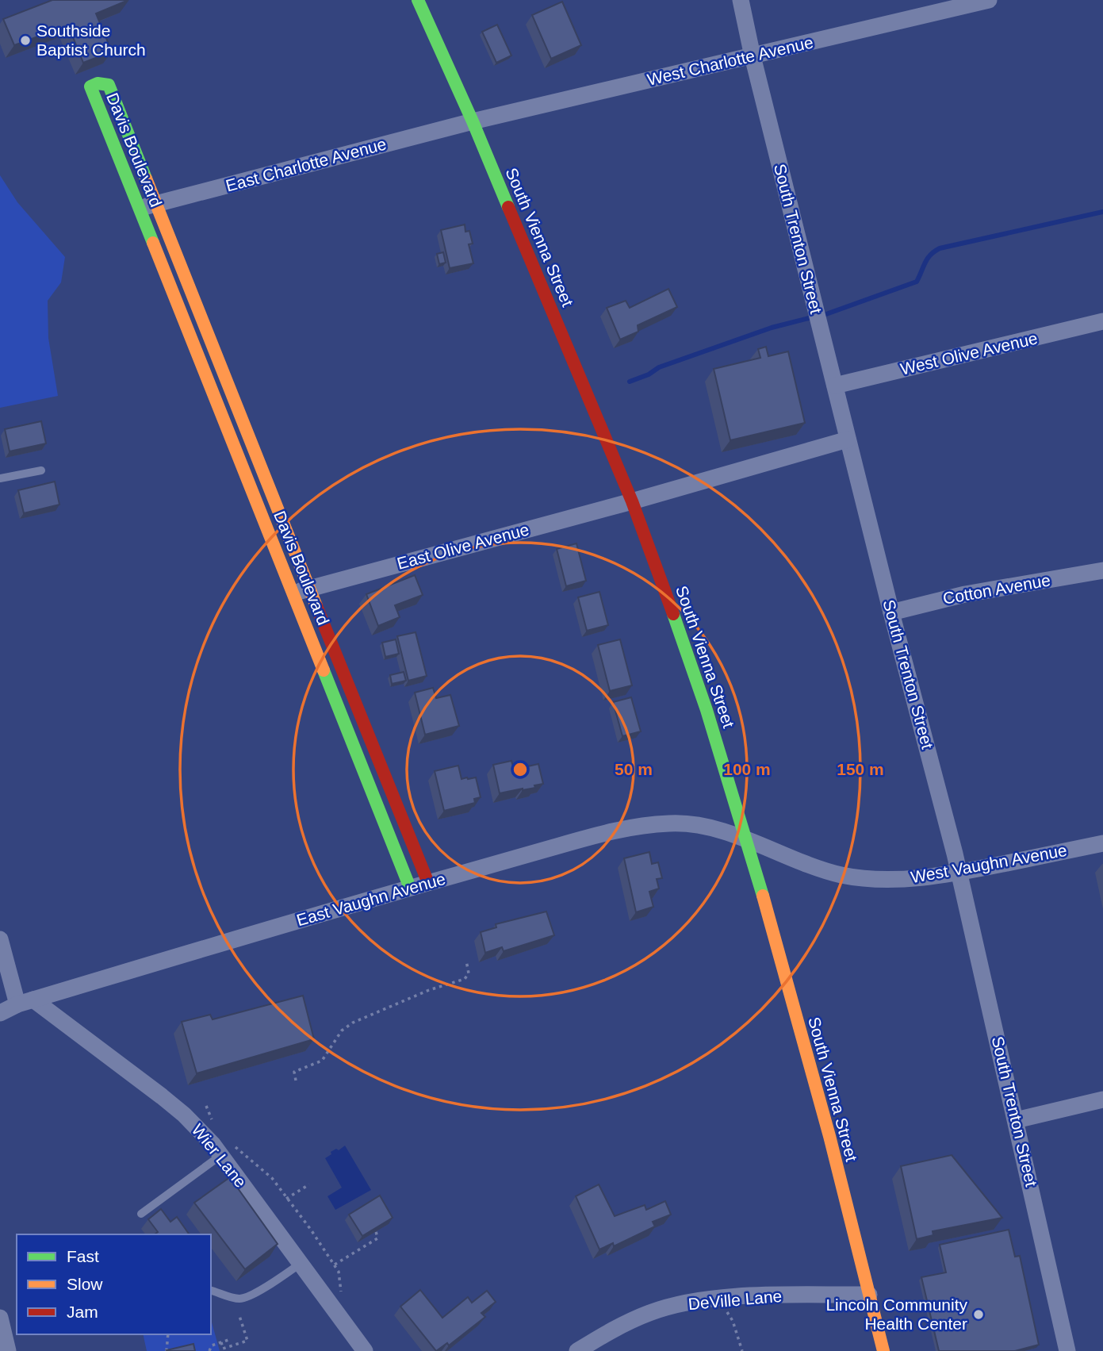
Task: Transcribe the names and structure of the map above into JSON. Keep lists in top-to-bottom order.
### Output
{
  "streets": {
    "main road": ["Davis Boulevard", "South Vienna Street"],
    "street": [
      "West Charlotte Avenue",
      "East Charlotte Avenue",
      "South Trenton Street",
      "West Olive Avenue",
      "East Olive Avenue",
      "Cotton Avenue",
      "West Vaughn Avenue",
      "East Vaughn Avenue",
      "Wier Lane",
      "DeVille Lane"
    ]
  },
  "crossings": [
    ["West Charlotte Avenue", "East Charlotte Avenue"],
    ["West Charlotte Avenue", "South Vienna Street"],
    ["West Charlotte Avenue", "South Trenton Street"],
    ["Davis Boulevard", "East Charlotte Avenue"],
    ["Davis Boulevard", "East Olive Avenue"],
    ["Davis Boulevard", "East Vaughn Avenue"],
    ["East Charlotte Avenue", "South Vienna Street"],
    ["South Vienna Street", "East Olive Avenue"],
    ["South Vienna Street", "West Vaughn Avenue"],
    ["South Vienna Street", "East Vaughn Avenue"],
    ["South Vienna Street", "DeVille Lane"],
    ["South Trenton Street", "West Olive Avenue"],
    ["South Trenton Street", "Cotton Avenue"],
    ["South Trenton Street", "West Vaughn Avenue"],
    ["West Vaughn Avenue", "East Vaughn Avenue"],
    ["East Vaughn Avenue", "Wier Lane"]
  ],
  "places": ["Southside Baptist Church", "Lincoln Community Health Center"],
  "legend": ["Fast", "Slow", "Jam"],
  "rings": ["50 m", "100 m", "150 m"]
}
